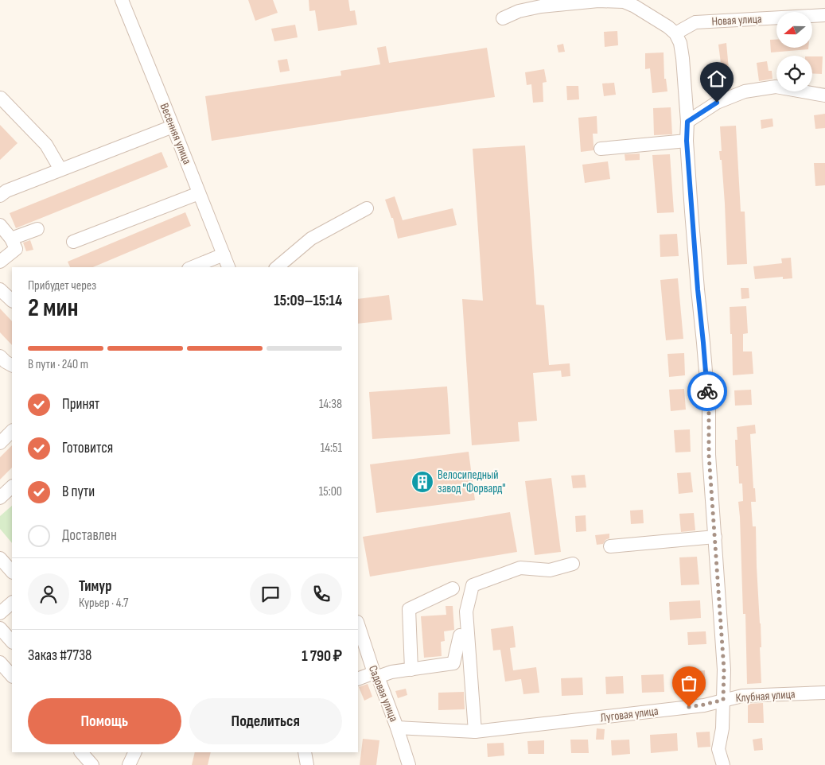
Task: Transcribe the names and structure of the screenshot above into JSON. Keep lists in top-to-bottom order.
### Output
{
  "streets": {
    "street": [
      "Новая улица",
      "Весенняя улица",
      "Садовая улица",
      "Клубная улица",
      "Луговая улица"
    ]
  },
  "crossings": [
    ["Садовая улица", "Луговая улица"],
    ["Клубная улица", "Луговая улица"]
  ],
  "places": {
    "building": ["Велосипедный завод \"Форвард\""]
  },
  "north": "left",
  "page": {
    "heading": ["2 мин", "Прибудет через", "15:09–15:14"],
    "panel": [
      "Тимур",
      "Курьер · 4.7",
      "Заказ #7738",
      "1 790 ₽"
    ],
    "bar": "В пути · 240 m",
    "list": [
      ["Принят", "14:38"],
      ["Готовится", "14:51"],
      ["В пути", "15:00"],
      "Доставлен"
    ],
    "buttons": ["Помощь", "Поделиться"]
  }
}
